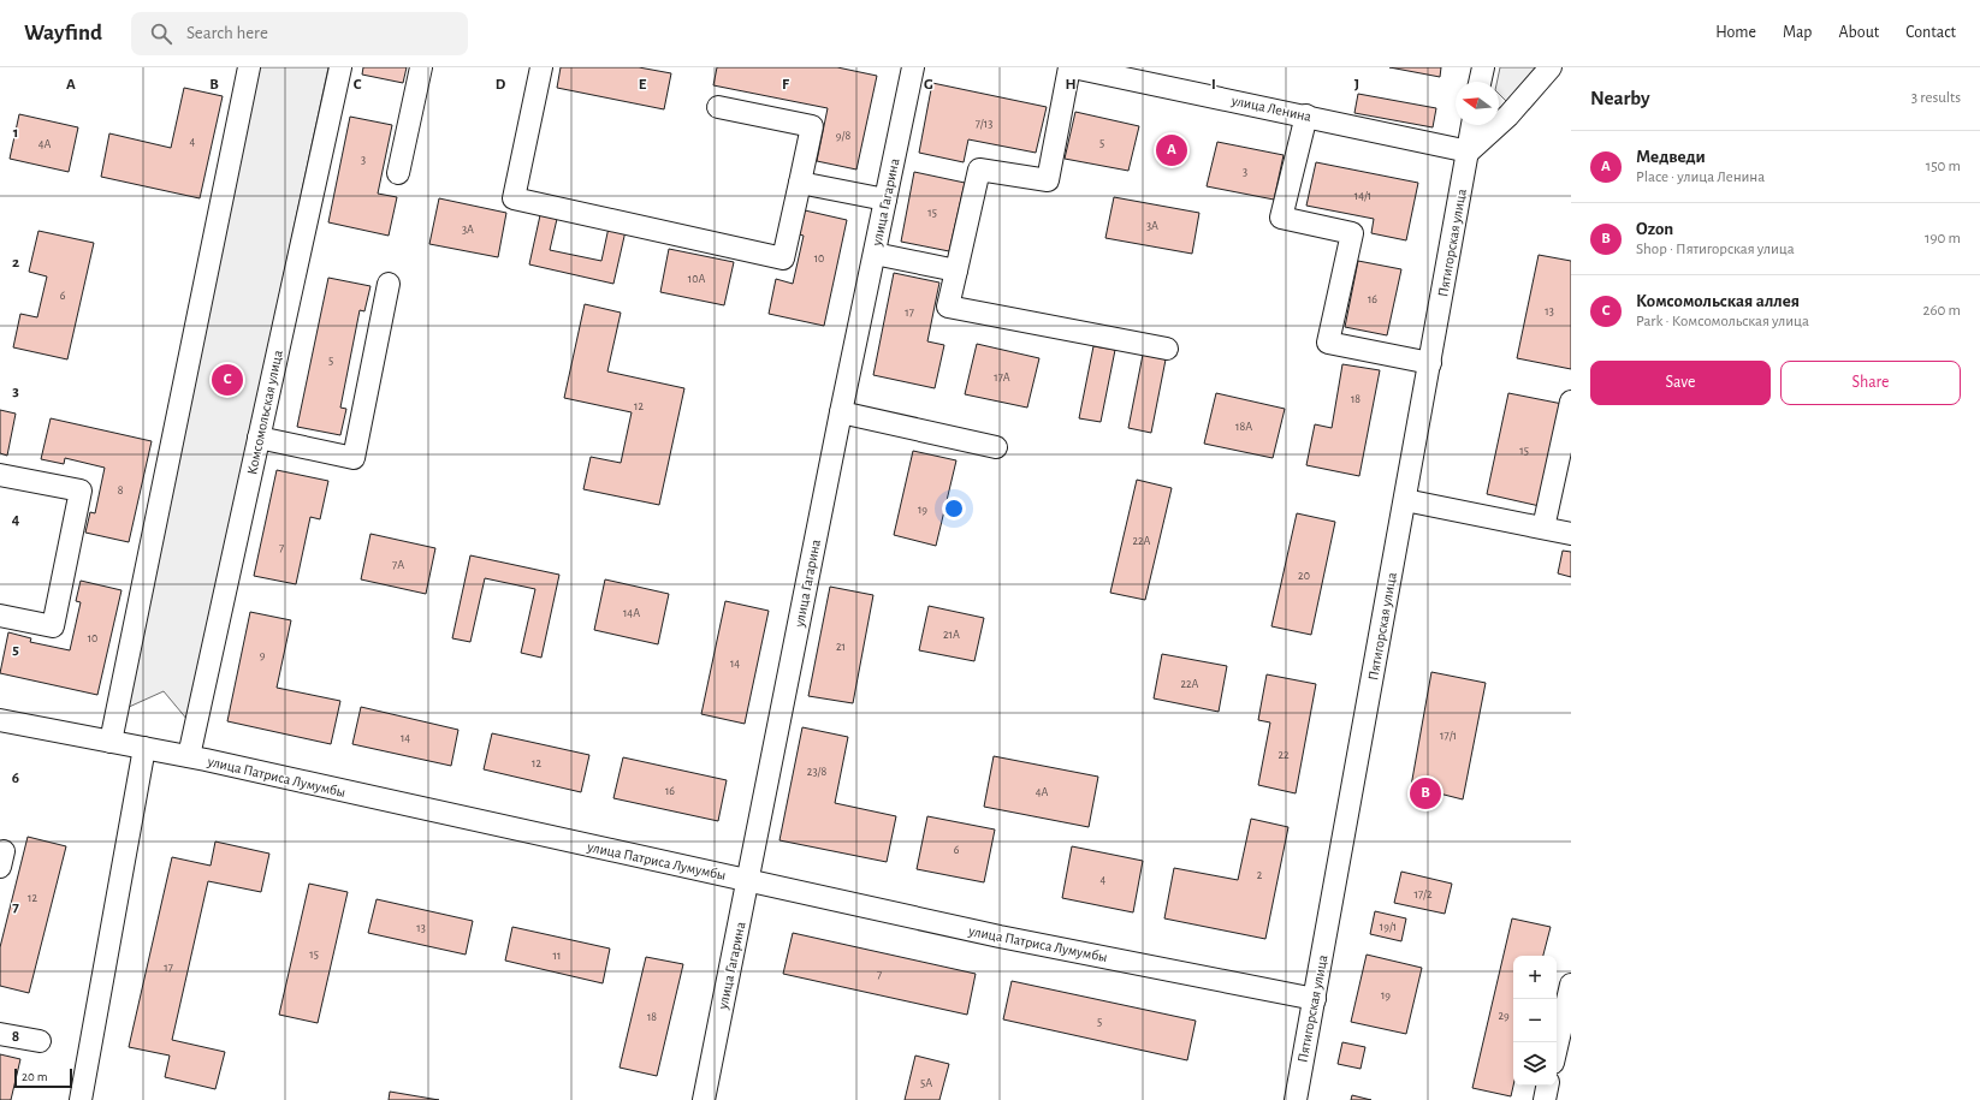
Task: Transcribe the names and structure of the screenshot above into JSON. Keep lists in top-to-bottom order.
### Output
{
  "streets": {
    "street": [
      "улица Ленина",
      "улица Гагарина",
      "Пятигорская улица",
      "Комсомольская улица",
      "улица Патриса Лумумбы"
    ]
  },
  "crossings": [
    ["улица Ленина", "Пятигорская улица"],
    ["улица Гагарина", "улица Патриса Лумумбы"],
    ["Пятигорская улица", "улица Патриса Лумумбы"],
    ["Комсомольская улица", "улица Патриса Лумумбы"]
  ],
  "house_numbers": [
    "7/13",
    "9/8",
    "4",
    "5",
    "4А",
    "3",
    "3",
    "14/1",
    "15",
    "3А",
    "3А",
    "10",
    "10А",
    "6",
    "16",
    "13",
    "17",
    "5",
    "17А",
    "18",
    "12",
    "18А",
    "15",
    "8",
    "19",
    "22А",
    "7",
    "7А",
    "20",
    "14А",
    "21А",
    "10",
    "21",
    "9",
    "14",
    "22А",
    "17/1",
    "14",
    "22",
    "12",
    "23/8",
    "16",
    "4А",
    "6",
    "2",
    "4",
    "17/2",
    "12",
    "19/1",
    "13",
    "15",
    "11",
    "17",
    "7",
    "19",
    "29",
    "18",
    "5",
    "5А"
  ],
  "scale_bar": "20 m",
  "north": "left",
  "page": {
    "header": "Wayfind",
    "search": "Search here",
    "nav": [
      "Home",
      "Map",
      "About",
      "Contact"
    ],
    "heading": ["Nearby", "3 results"],
    "list": [
      {
        "mark": "A",
        "name": "Медведи",
        "note": "Place · улица Ленина",
        "value": "150 m"
      },
      {
        "mark": "B",
        "name": "Ozon",
        "note": "Shop · Пятигорская улица",
        "value": "190 m"
      },
      {
        "mark": "C",
        "name": "Комсомольская аллея",
        "note": "Park · Комсомольская улица",
        "value": "260 m"
      }
    ],
    "pins": ["A", "C", "B"],
    "buttons": ["Save", "Share"],
    "map_buttons": ["+", "−"],
    "scale": "20 m"
  },
  "grid": {
    "columns": [
      "A",
      "B",
      "C",
      "D",
      "E",
      "F",
      "G",
      "H",
      "I",
      "J"
    ],
    "rows": [
      "1",
      "2",
      "3",
      "4",
      "5",
      "6",
      "7",
      "8"
    ]
  }
}
